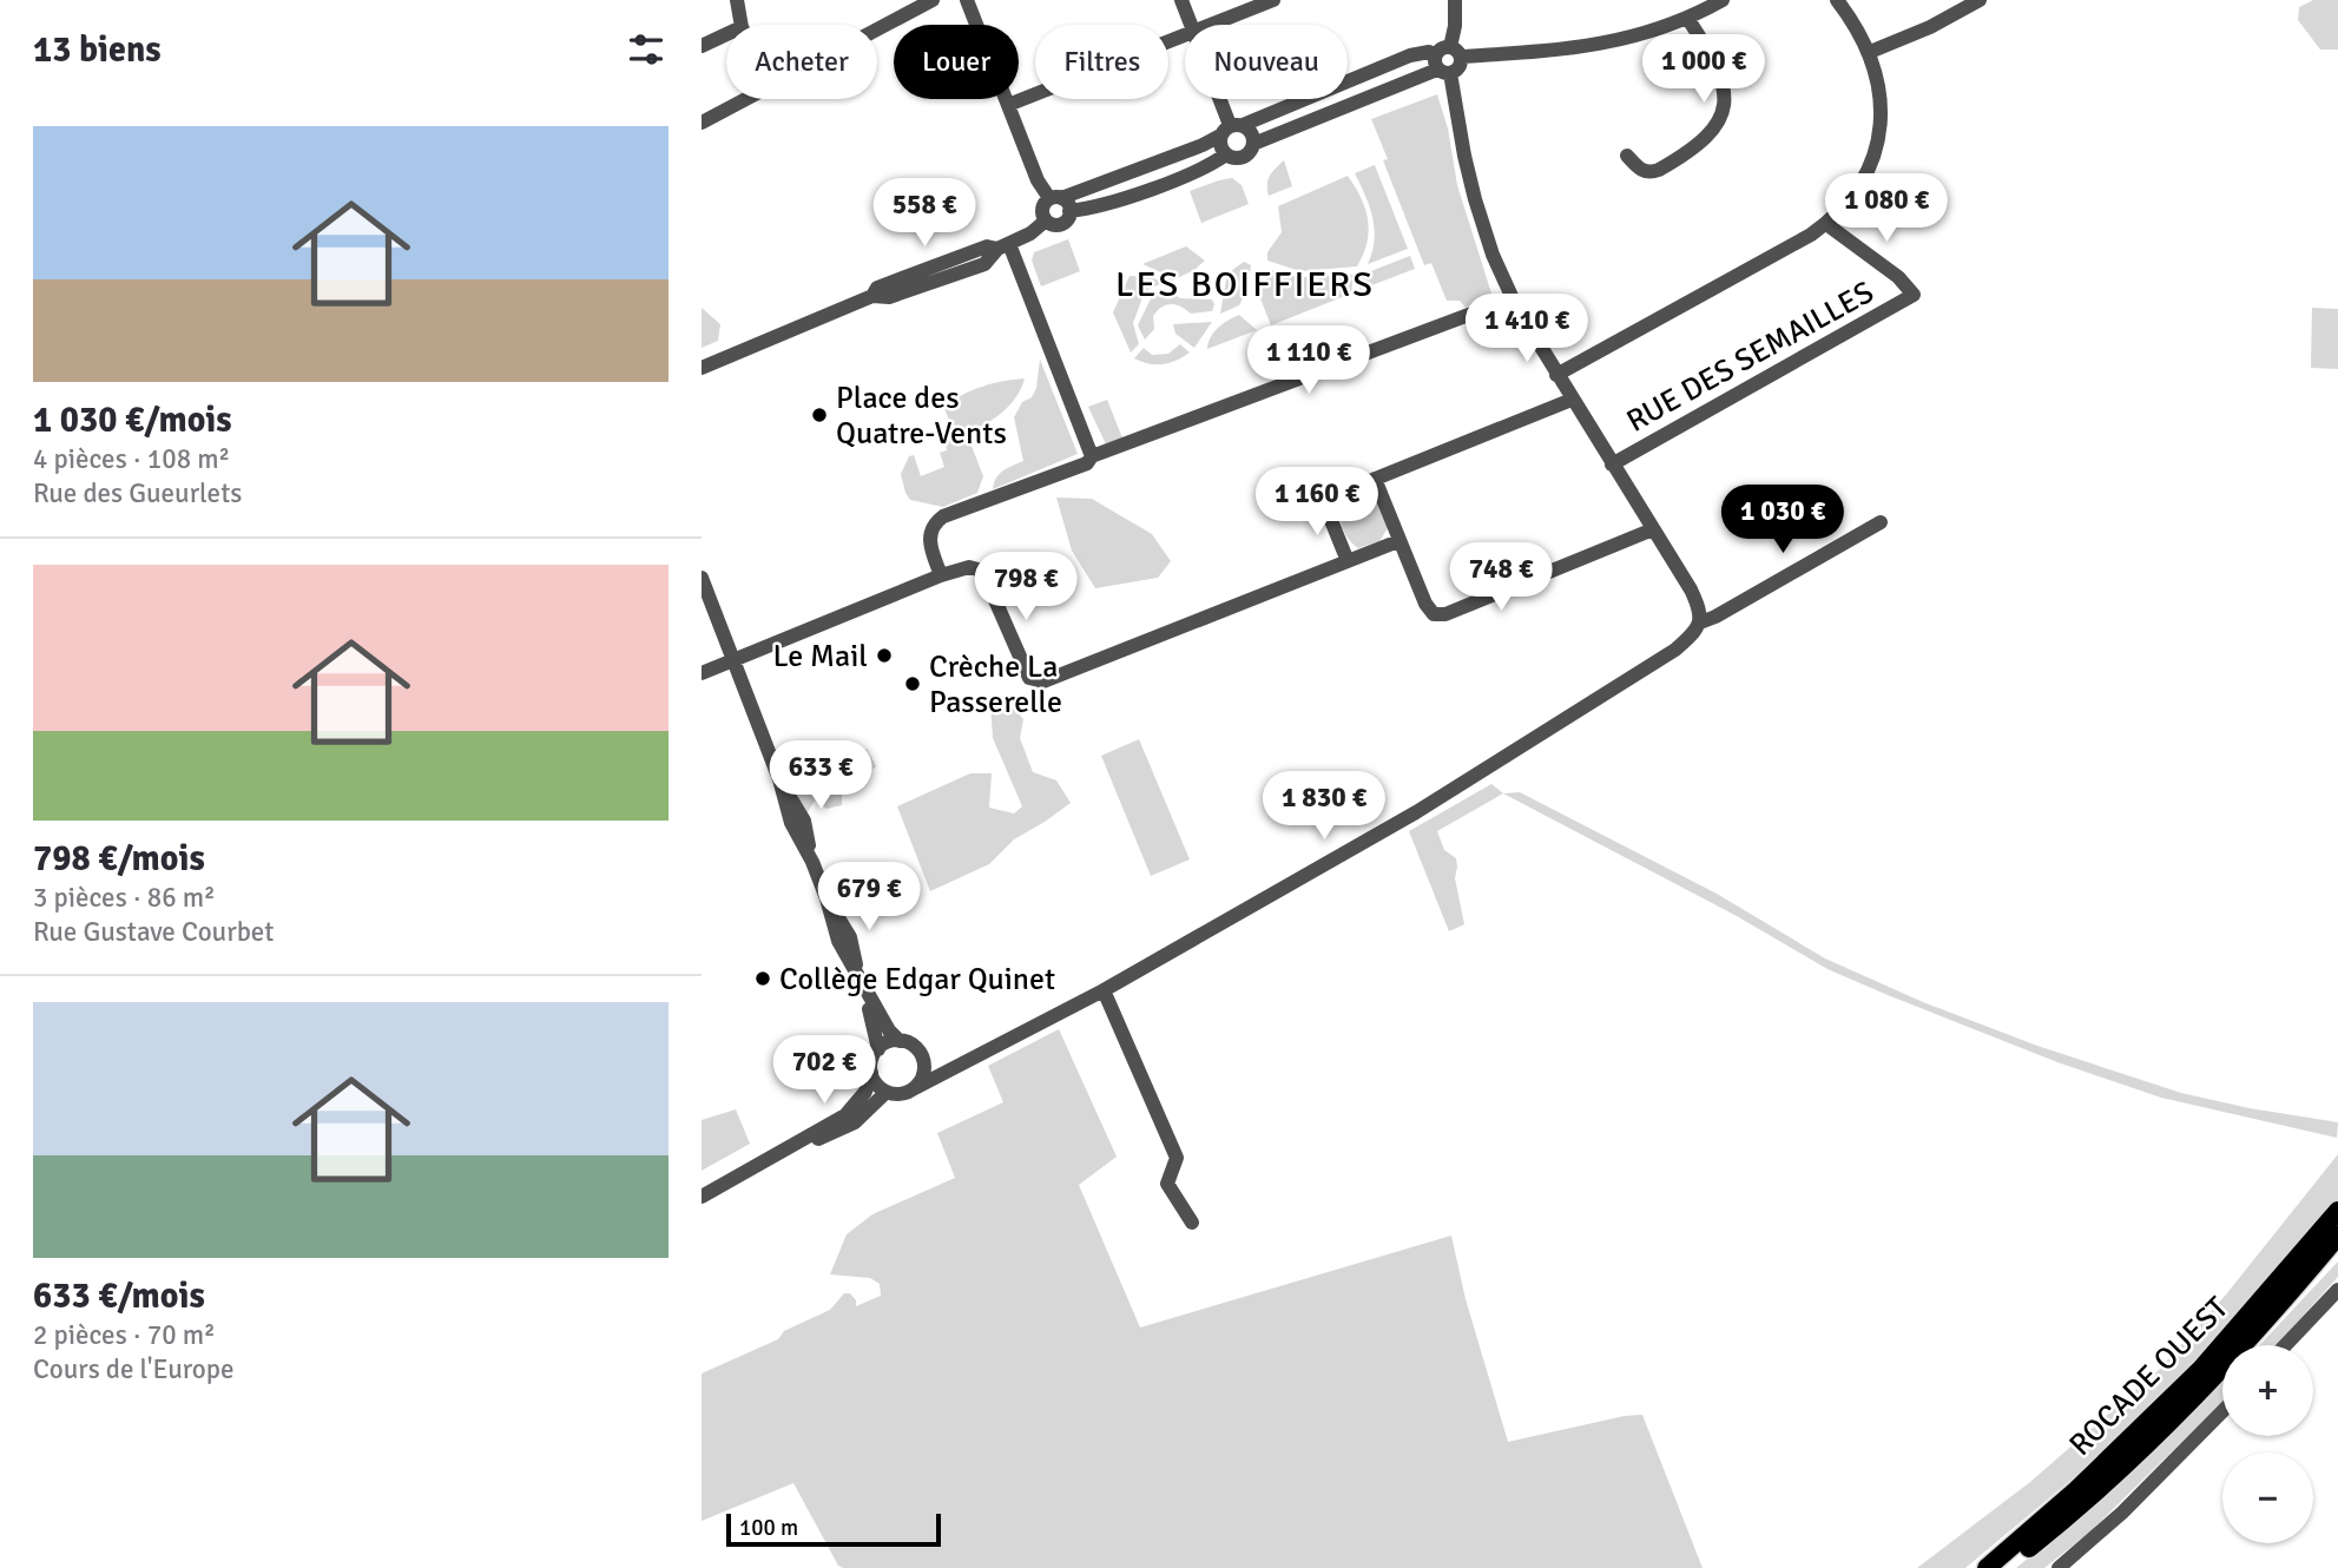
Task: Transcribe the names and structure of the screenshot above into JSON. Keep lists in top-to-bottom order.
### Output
{
  "streets": {
    "main road": ["ROCADE OUEST"],
    "street": ["RUE DES SEMAILLES"]
  },
  "districts": ["LES BOIFFIERS"],
  "places": [
    "Place des Quatre-Vents",
    "Le Mail",
    "Crèche La Passerelle",
    "Collège Edgar Quinet"
  ],
  "scale_bar": "100 m",
  "page": {
    "heading": "13 biens",
    "chip": [
      "Acheter",
      "Louer",
      "Filtres",
      "Nouveau"
    ],
    "price": [
      "1 000 €",
      "1 080 €",
      "558 €",
      "1 410 €",
      "1 110 €",
      "1 160 €",
      "1 030 €",
      "748 €",
      "798 €",
      "633 €",
      "1 830 €",
      "679 €",
      "702 €"
    ],
    "list": [
      {
        "name": "1 030 €/mois",
        "note": "4 pièces · 108 m² · Rue des Gueurlets"
      },
      {
        "name": "798 €/mois",
        "note": "3 pièces · 86 m² · Rue Gustave Courbet"
      },
      {
        "name": "633 €/mois",
        "note": "2 pièces · 70 m² · Cours de l'Europe"
      }
    ],
    "map_buttons": ["+", "−"],
    "scale": "100 m"
  }
}
